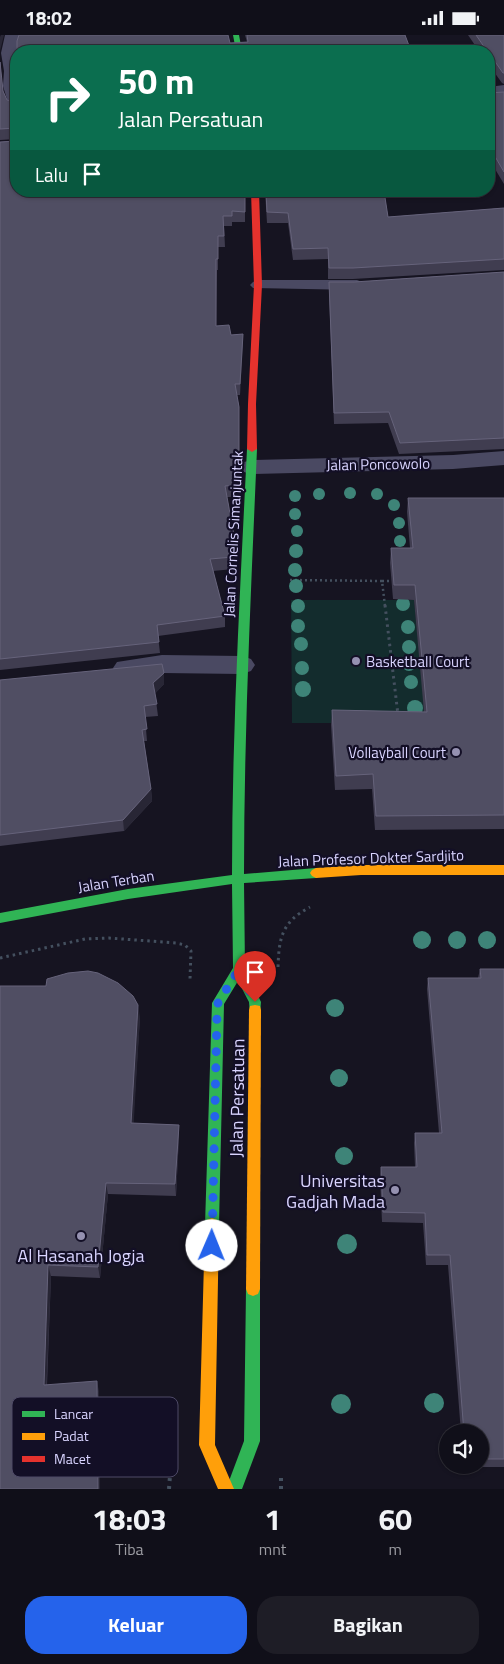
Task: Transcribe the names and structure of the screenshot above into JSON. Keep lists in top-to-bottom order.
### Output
{
  "streets": {
    "main road": [
      "Jalan Cornelis Simanjuntak",
      "Jalan Profesor Dokter Sardjito",
      "Jalan Terban",
      "Jalan Persatuan"
    ],
    "street": ["Jalan Poncowolo"]
  },
  "crossings": [
    ["Jalan Poncowolo", "Jalan Cornelis Simanjuntak"],
    ["Jalan Cornelis Simanjuntak", "Jalan Profesor Dokter Sardjito"],
    ["Jalan Cornelis Simanjuntak", "Jalan Terban"],
    ["Jalan Cornelis Simanjuntak", "Jalan Persatuan"],
    ["Jalan Profesor Dokter Sardjito", "Jalan Terban"]
  ],
  "places": [
    "Basketball Court",
    "Vollayball Court",
    "Universitas Gadjah Mada",
    "Al Hasanah Jogja"
  ],
  "legend": ["Lancar", "Padat", "Macet"],
  "page": {
    "status": "18:02",
    "turn": ["50 m", "Jalan Persatuan"],
    "then": "Lalu",
    "eta": [
      "18:03",
      "Tiba",
      "1",
      "mnt",
      "60",
      "m"
    ],
    "buttons": ["Keluar", "Bagikan"]
  }
}
